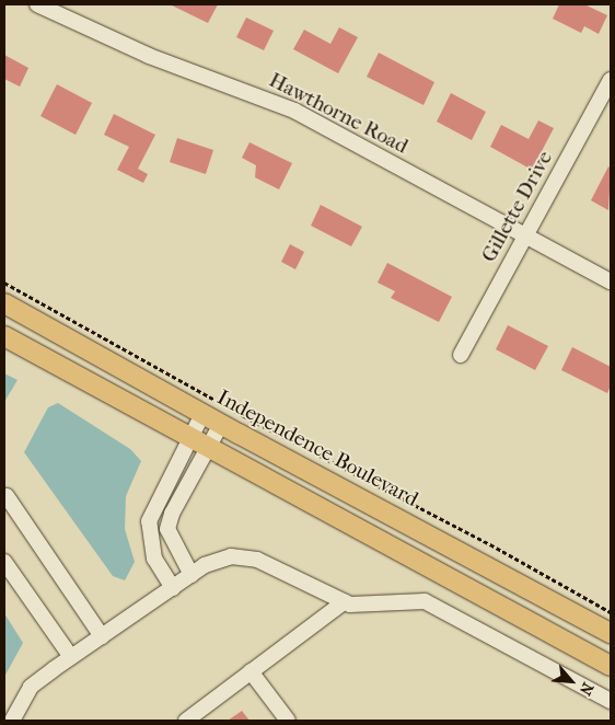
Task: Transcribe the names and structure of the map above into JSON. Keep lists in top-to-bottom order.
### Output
{
  "streets": {
    "main road": ["Independence Boulevard"],
    "street": ["Hawthorne Road", "Gillette Drive"]
  },
  "crossings": [
    ["Hawthorne Road", "Gillette Drive"]
  ],
  "north": "bottom right"
}
